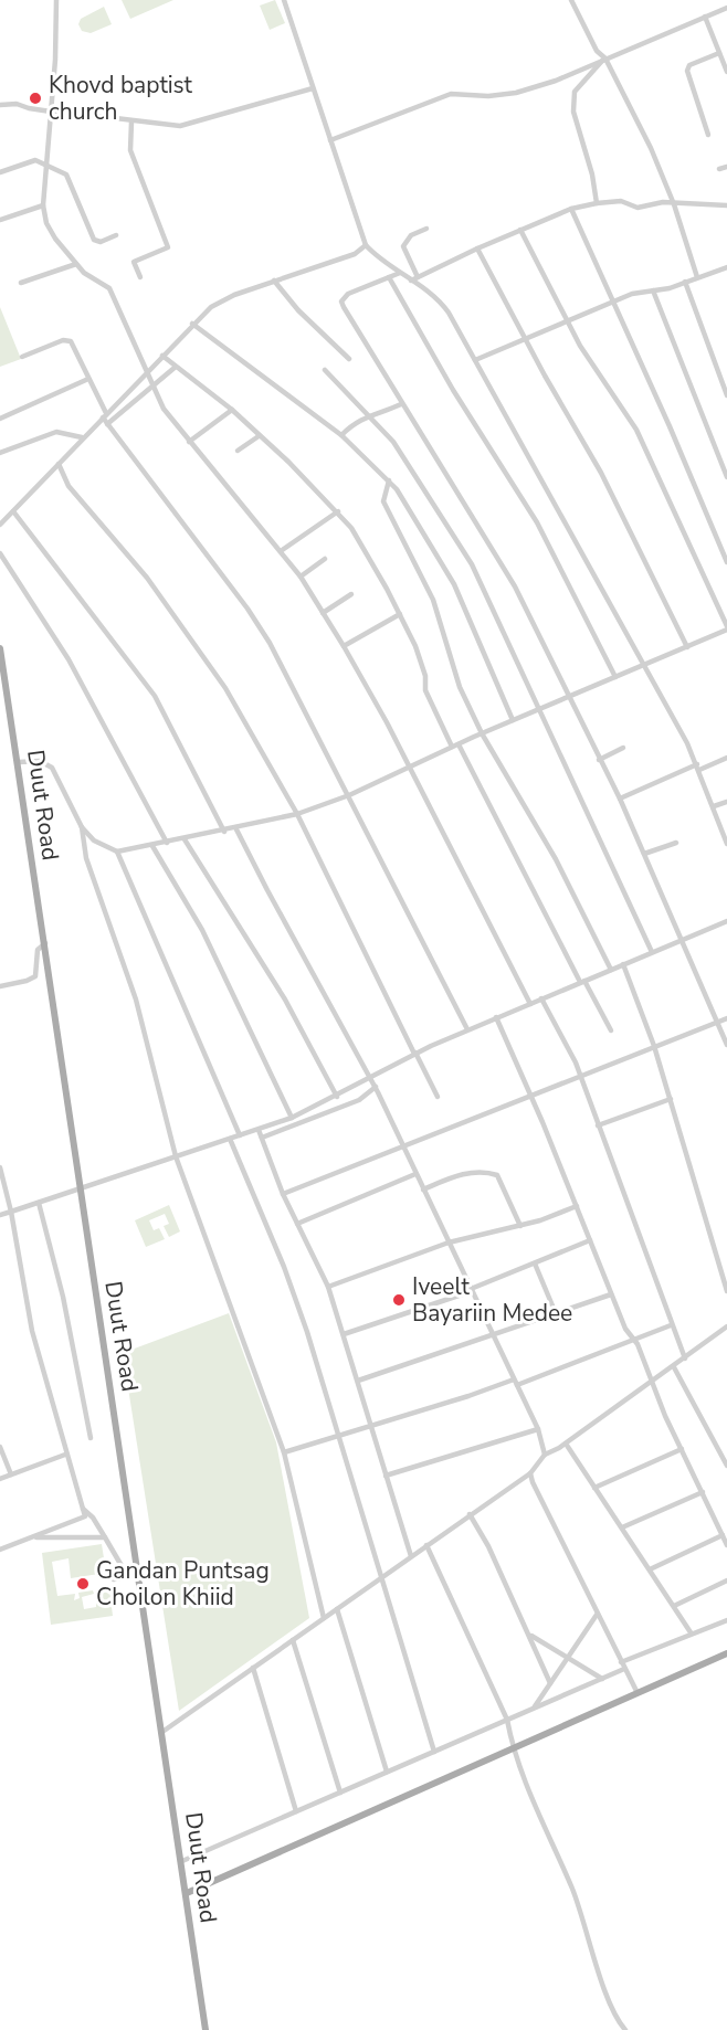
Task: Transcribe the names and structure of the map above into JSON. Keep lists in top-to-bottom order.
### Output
{
  "streets": {
    "main road": ["Duut Road"]
  },
  "places": ["Khovd baptist church", "Iveelt Bayariin Medee", "Gandan Puntsag Choilon Khiid"]
}
